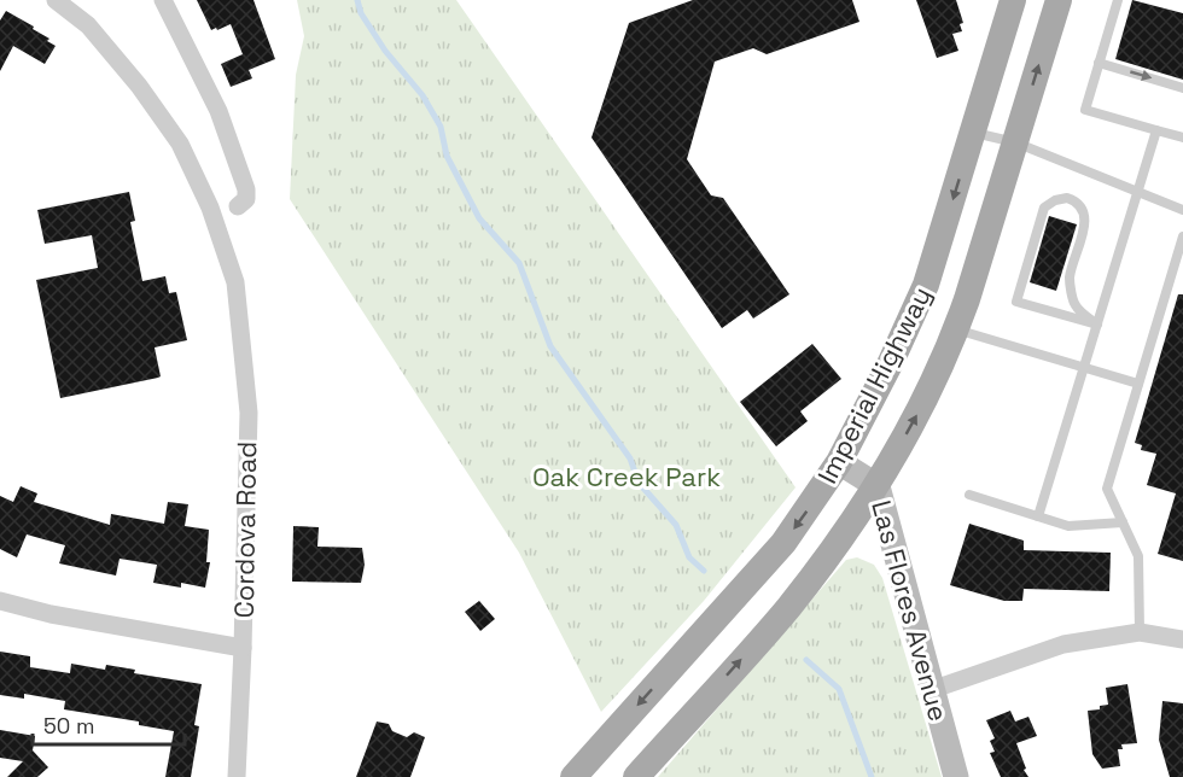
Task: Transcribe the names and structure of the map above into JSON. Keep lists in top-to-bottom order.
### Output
{
  "streets": {
    "main road": ["Imperial Highway"],
    "street": ["Cordova Road", "Las Flores Avenue"]
  },
  "crossings": [
    ["Imperial Highway", "Las Flores Avenue"]
  ],
  "parks": ["Oak Creek Park"],
  "scale_bar": "50 m"
}
